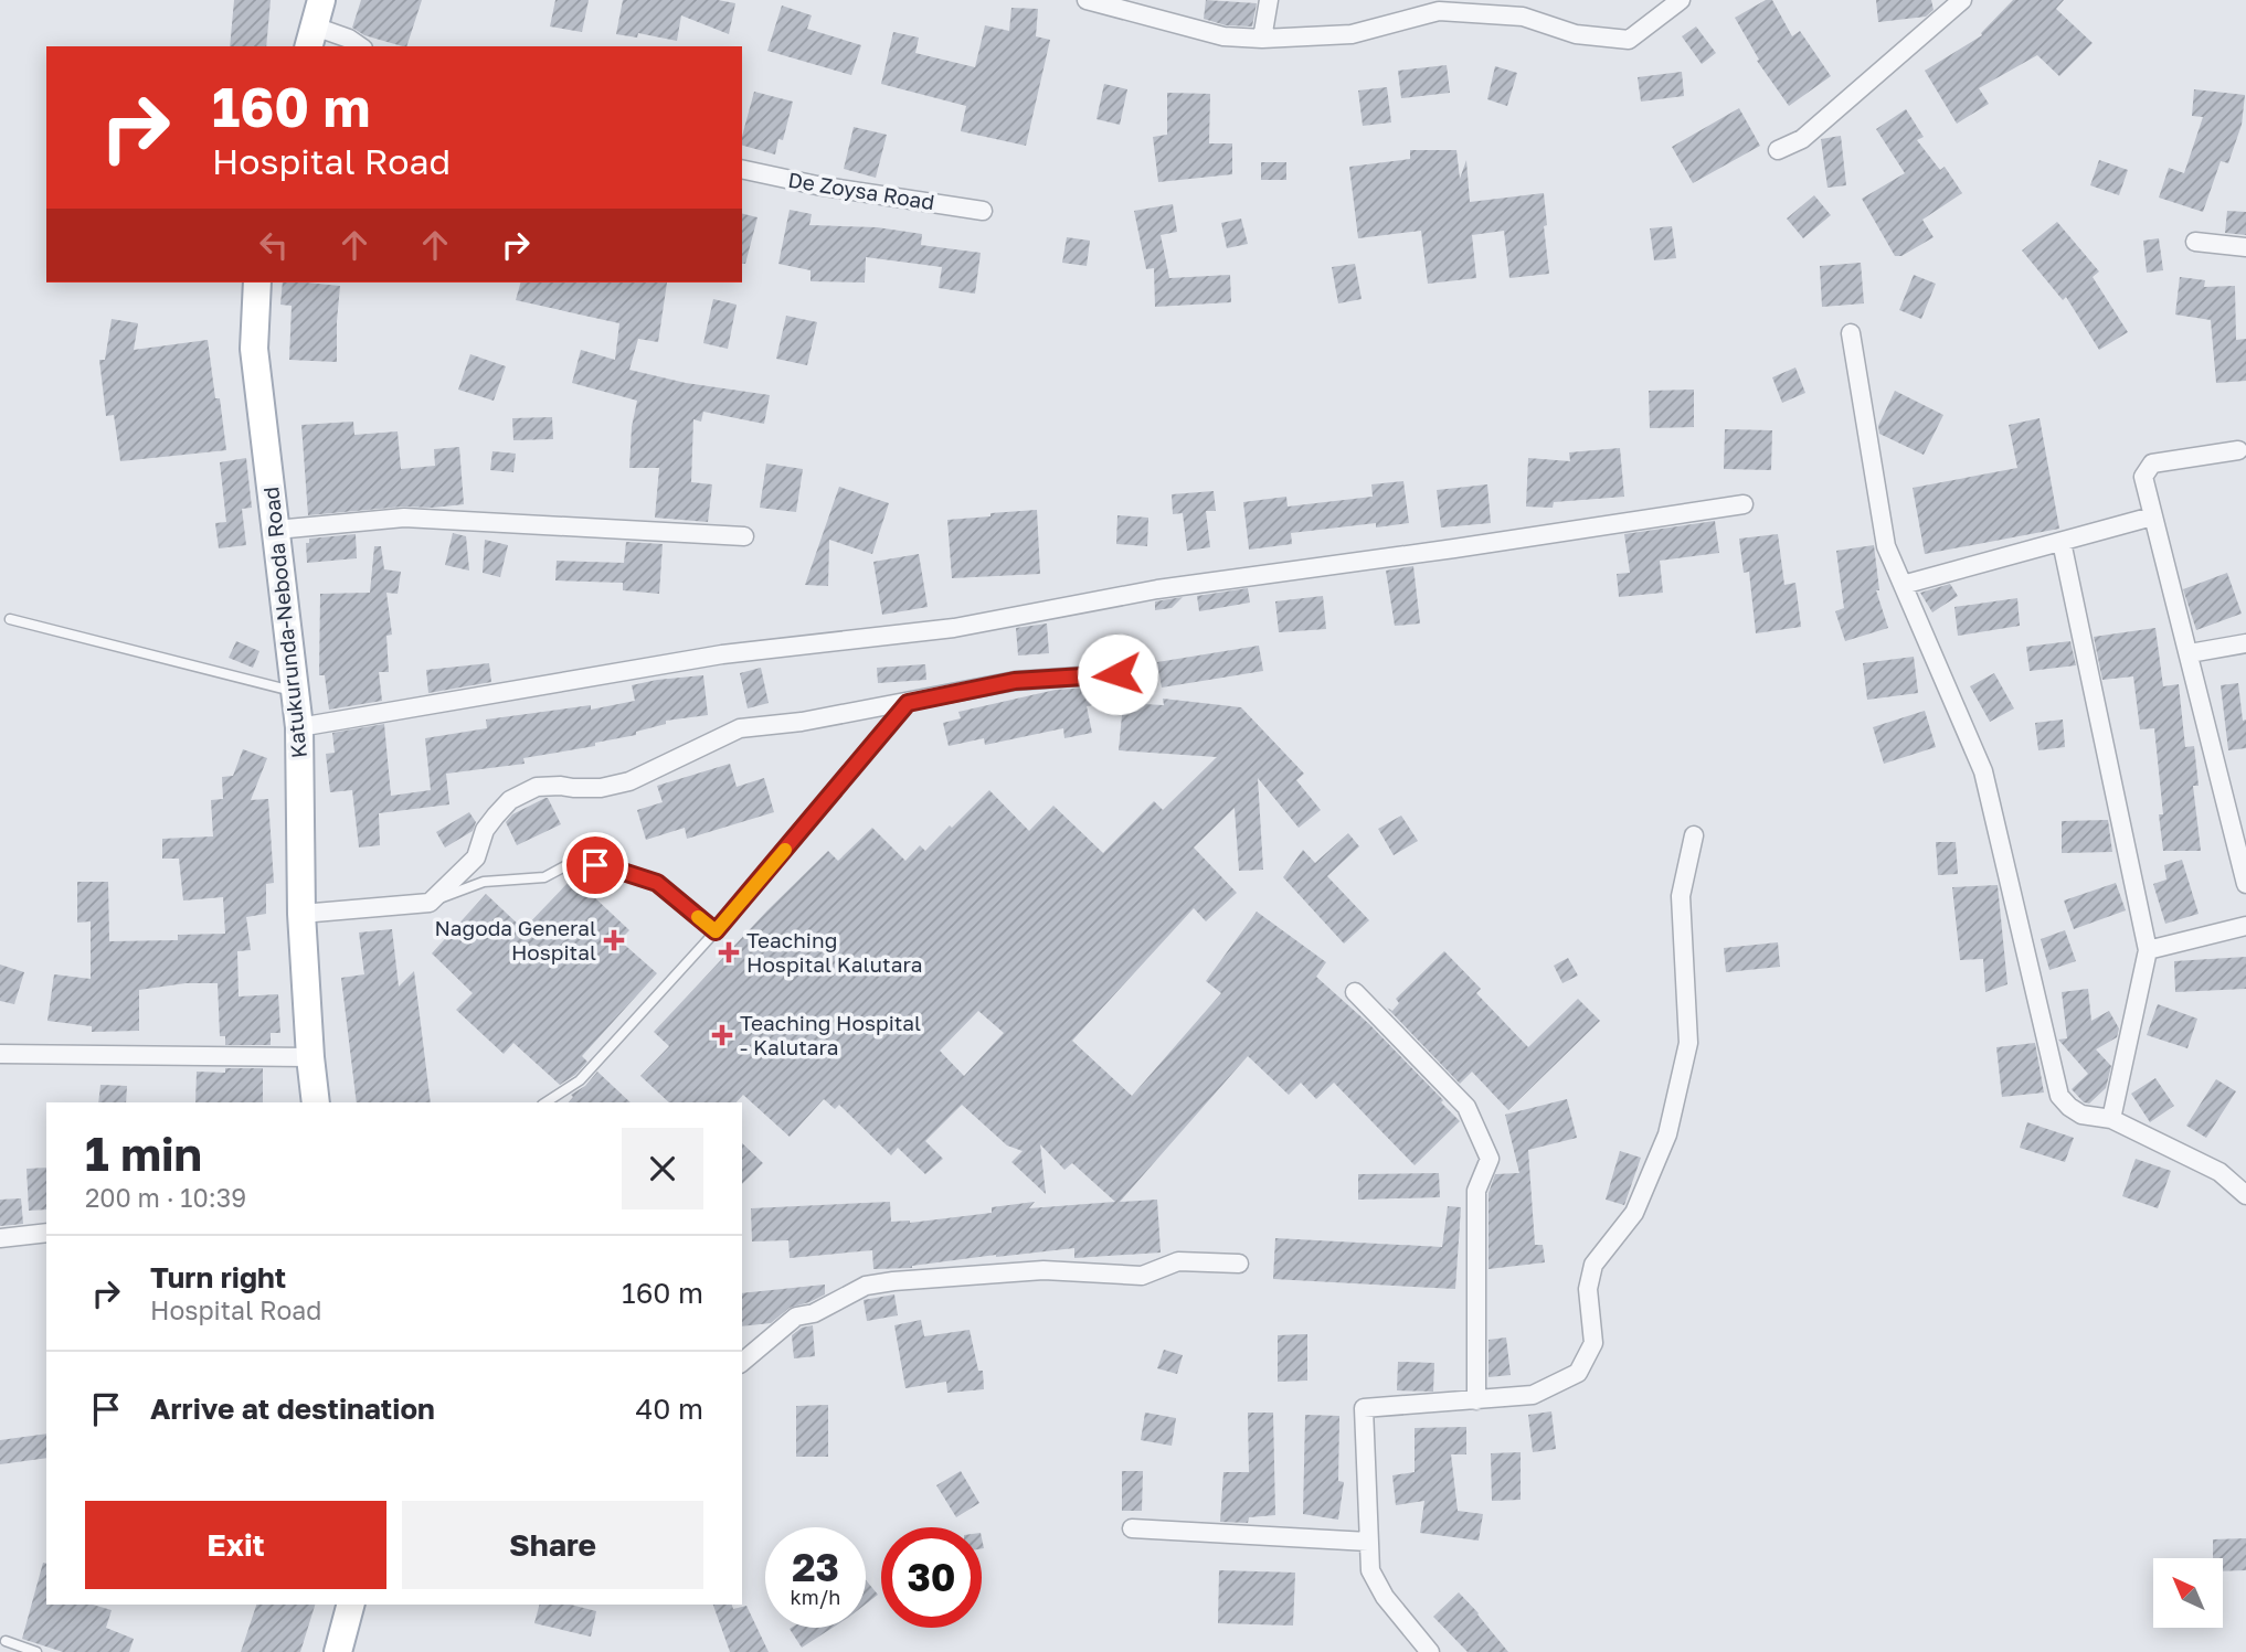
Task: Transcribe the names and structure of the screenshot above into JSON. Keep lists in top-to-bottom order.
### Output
{
  "streets": {
    "main road": ["Katukurunda-Neboda Road"],
    "street": ["De Zoysa Road"]
  },
  "places": {
    "health": ["Nagoda General Hospital", "Teaching Hospital Kalutara", "Teaching Hospital - Kalutara"]
  },
  "north": "top left",
  "page": {
    "turn": ["160 m", "Hospital Road"],
    "heading": ["1 min", "200 m · 10:39"],
    "list": [
      {
        "name": "Turn right",
        "note": "Hospital Road",
        "value": "160 m"
      },
      {
        "name": "Arrive at destination",
        "value": "40 m"
      }
    ],
    "buttons": ["Exit", "Share"],
    "speed": "23 km/h",
    "limit": "30"
  }
}
